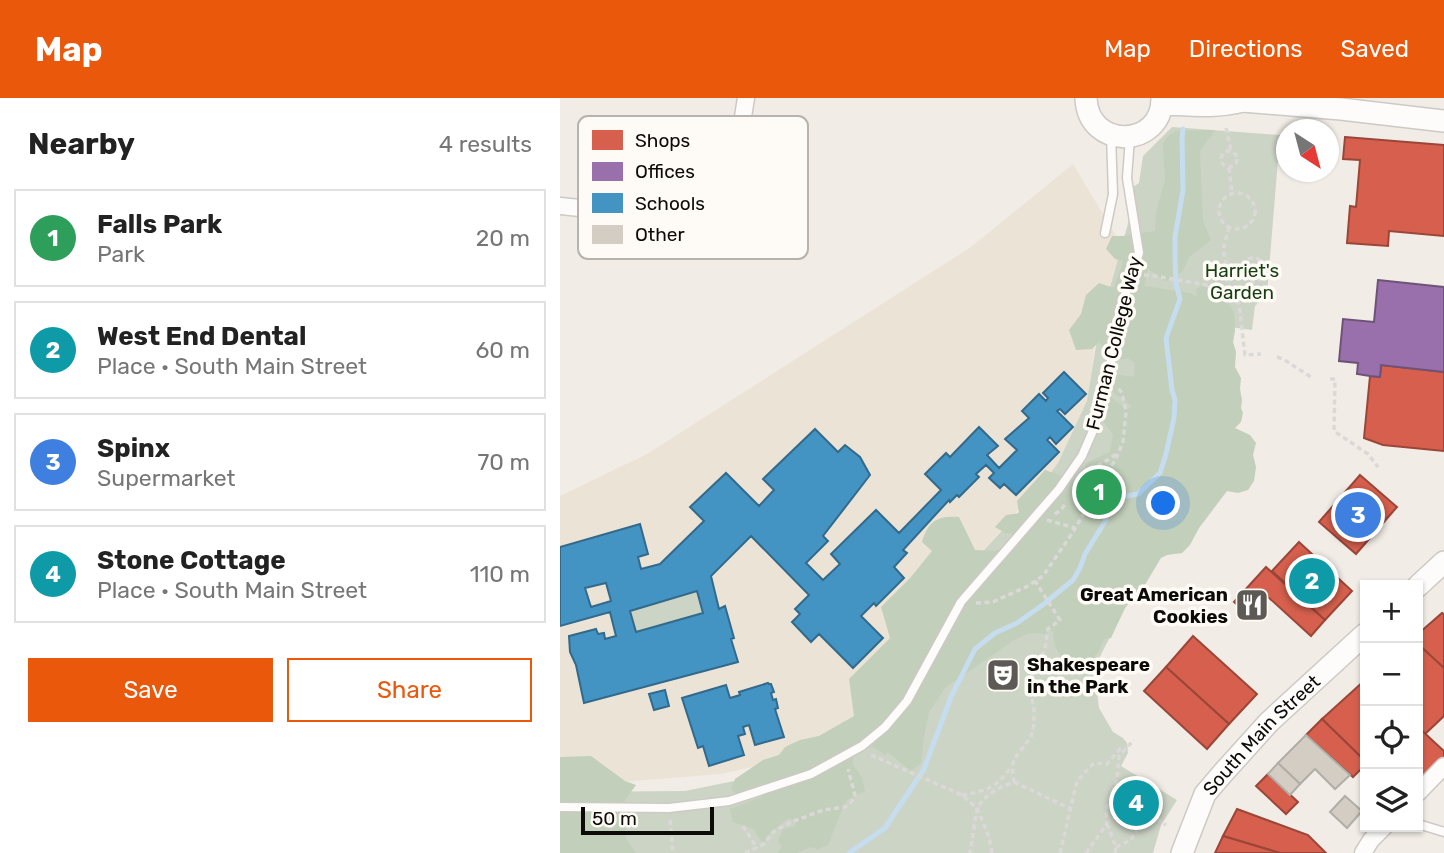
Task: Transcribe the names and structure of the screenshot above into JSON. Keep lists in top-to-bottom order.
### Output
{
  "streets": {
    "street": ["South Main Street"],
    "lane": ["Furman College Way"]
  },
  "parks": ["Harriet's Garden"],
  "places": {
    "restaurant": ["Great American Cookies"],
    "theatre": ["Shakespeare in the Park"]
  },
  "legend": [
    "Shops",
    "Offices",
    "Schools",
    "Other"
  ],
  "scale_bar": "50 m",
  "north": "bottom right",
  "page": {
    "header": "Map",
    "nav": ["Map", "Directions", "Saved"],
    "heading": ["Nearby", "4 results"],
    "list": [
      {
        "mark": "1",
        "name": "Falls Park",
        "note": "Park",
        "value": "20 m"
      },
      {
        "mark": "2",
        "name": "West End Dental",
        "note": "Place · South Main Street",
        "value": "60 m"
      },
      {
        "mark": "3",
        "name": "Spinx",
        "note": "Supermarket",
        "value": "70 m"
      },
      {
        "mark": "4",
        "name": "Stone Cottage",
        "note": "Place · South Main Street",
        "value": "110 m"
      }
    ],
    "pins": [
      "1",
      "3",
      "2",
      "4"
    ],
    "map_buttons": ["+", "−"],
    "buttons": ["Save", "Share"],
    "scale": "50 m"
  }
}
